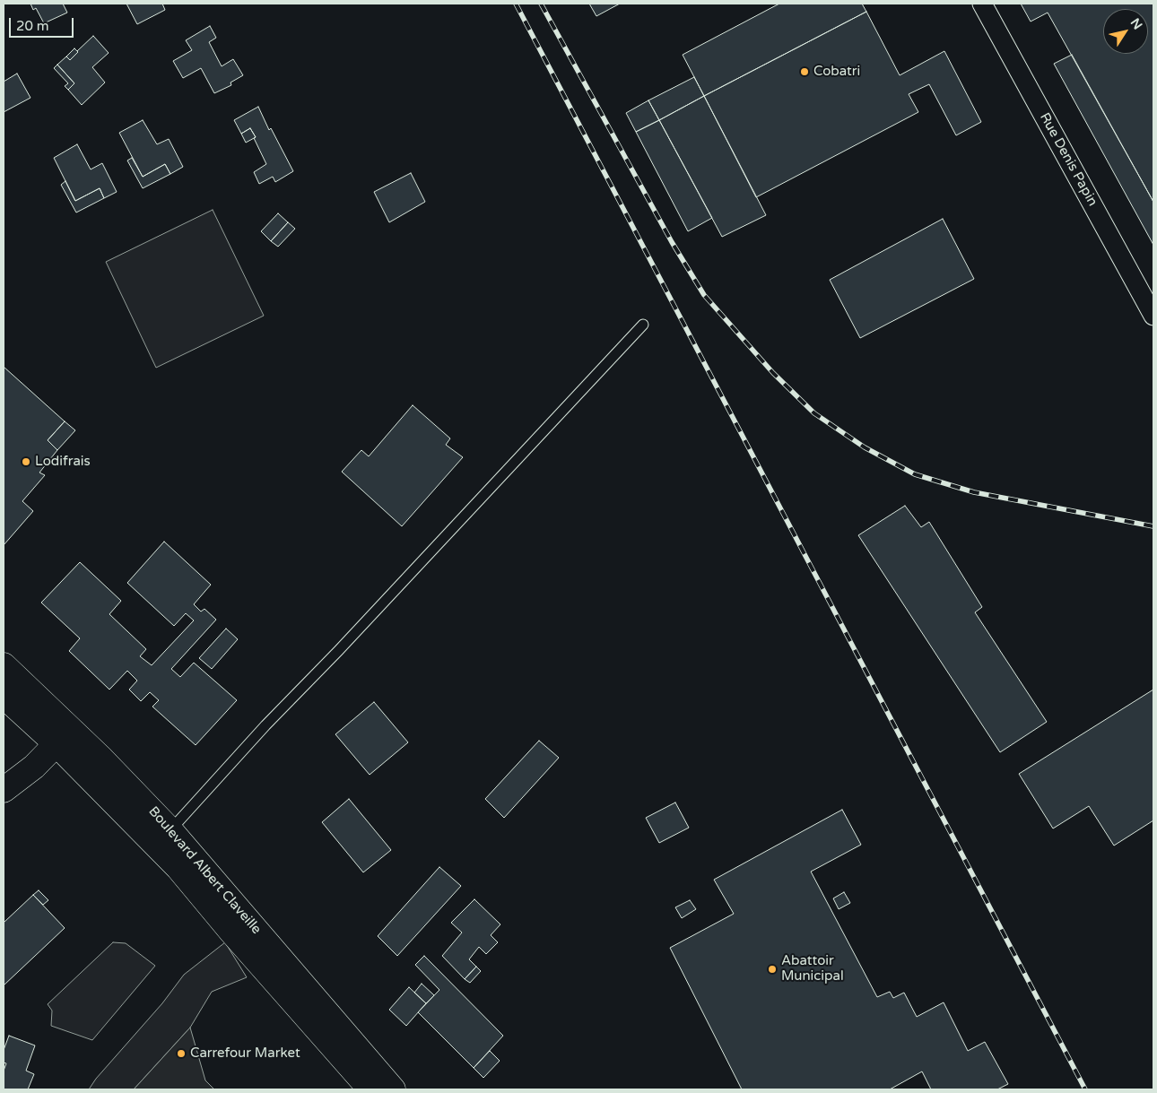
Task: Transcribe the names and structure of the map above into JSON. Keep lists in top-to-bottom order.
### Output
{
  "streets": {
    "main road": ["Boulevard Albert Claveille"],
    "street": ["Rue Denis Papin"]
  },
  "places": [
    "Cobatri",
    "Lodifrais",
    "Abattoir Municipal",
    "Carrefour Market"
  ],
  "scale_bar": "20 m",
  "north": "top right"
}
